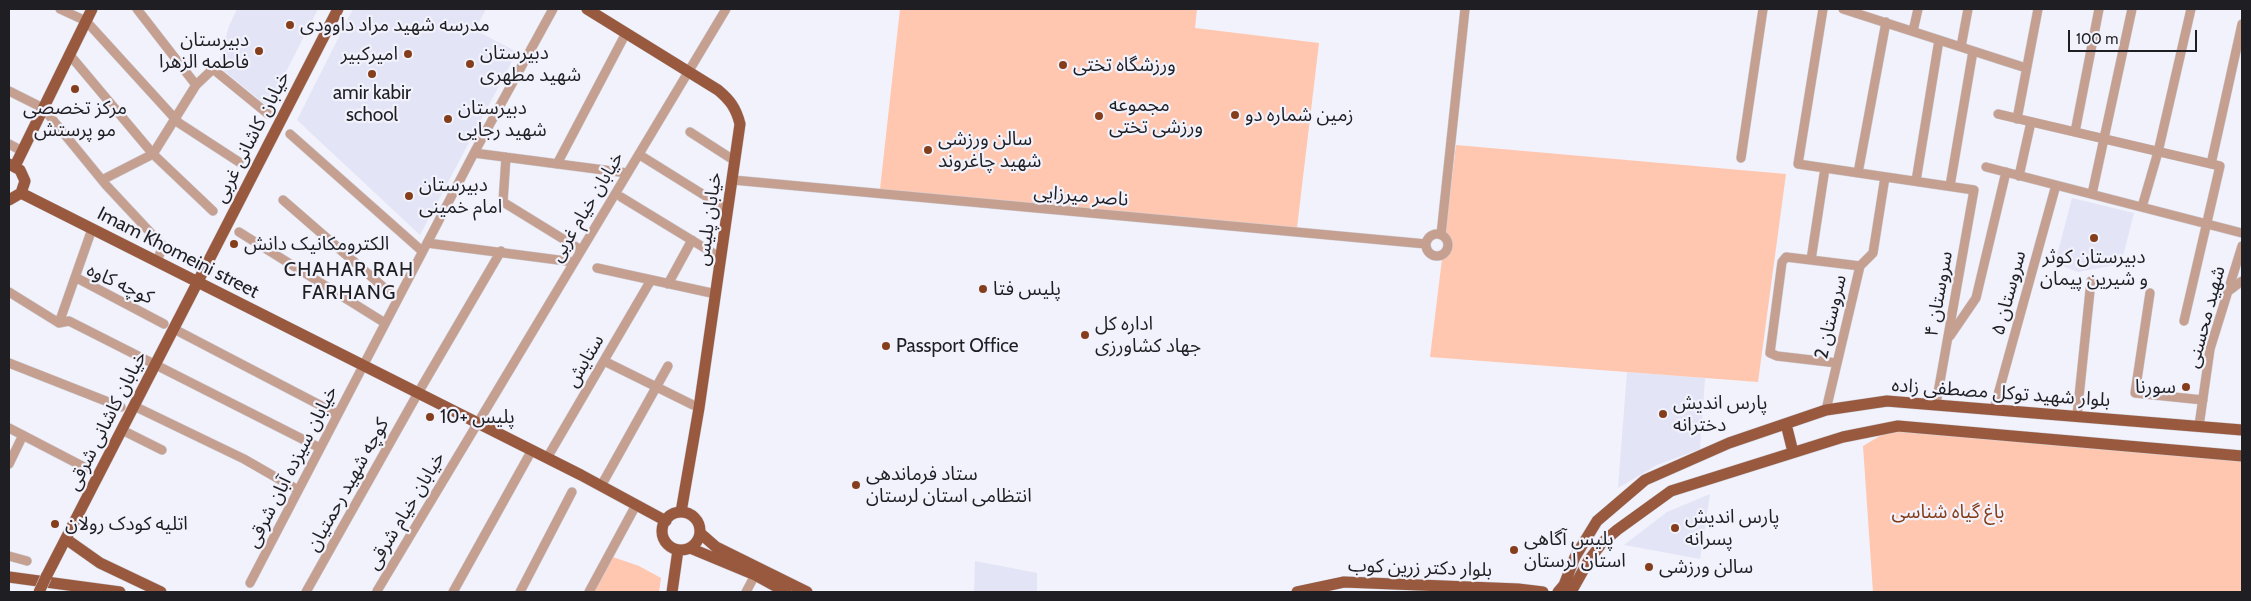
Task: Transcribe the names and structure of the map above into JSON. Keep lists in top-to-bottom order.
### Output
{
  "streets": {
    "main road": [
      "خیابان کاشانی غربی",
      "خیابان پلیس",
      "Imam Khomeini street",
      "بلوار شهید توکل مصطفی زاده",
      "خیابان کاشانی شرقی",
      "بلوار دکتر زرین کوب"
    ],
    "street": [
      "ناصر میرزایی",
      "خیابان خیام غربی",
      "کوچه کاوه",
      "سروستان ۵",
      "سروستان ۴",
      "سروستان 2",
      "شهید محسنی",
      "ستایش",
      "خیابان سیزده آبان شرقی",
      "کوچه شهید رحمتیان",
      "خیابان خیام شرقی"
    ]
  },
  "crossings": [
    ["خیابان کاشانی غربی", "Imam Khomeini street"],
    ["خیابان کاشانی غربی", "خیابان کاشانی شرقی"],
    ["ناصر میرزایی", "خیابان پلیس"],
    ["خیابان خیام غربی", "خیابان پلیس"],
    ["خیابان خیام غربی", "Imam Khomeini street"],
    ["خیابان خیام غربی", "خیابان خیام شرقی"],
    ["خیابان پلیس", "Imam Khomeini street"],
    ["Imam Khomeini street", "ستایش"],
    ["Imam Khomeini street", "خیابان کاشانی شرقی"],
    ["Imam Khomeini street", "خیابان سیزده آبان شرقی"],
    ["Imam Khomeini street", "کوچه شهید رحمتیان"],
    ["Imam Khomeini street", "خیابان خیام شرقی"],
    ["کوچه کاوه", "خیابان کاشانی شرقی"],
    ["کوچه کاوه", "خیابان سیزده آبان شرقی"],
    ["سروستان ۵", "بلوار شهید توکل مصطفی زاده"],
    ["سروستان ۴", "بلوار شهید توکل مصطفی زاده"],
    ["سروستان 2", "بلوار شهید توکل مصطفی زاده"],
    ["شهید محسنی", "بلوار شهید توکل مصطفی زاده"]
  ],
  "districts": ["CHAHAR RAH FARHANG"],
  "parks": ["باغ گیاه شناسی"],
  "places": [
    "مدرسه شهید مراد داوودی",
    "دبیرستان فاطمه الزهرا",
    "امیرکبیر",
    "دبیرستان شهید مطهری",
    "ورزشگاه تختی",
    "amir kabir school",
    "مرکز تخصصی مو پرستش",
    "زمین شماره دو",
    "مجموعه ورزشی تختی",
    "دبیرستان شهید رجایی",
    "سالن ورزشی شهید چاغروند",
    "دبیرستان امام خمینی",
    "دبیرستان کوثر و شیرین پیمان",
    "الکترومکانیک دانش",
    "پلیس فتا",
    "اداره کل جهاد کشاورزی",
    "Passport Office",
    "سورنا",
    "پارس اندیش دخترانه",
    "پلیس +10",
    "ستاد فرماندهی انتظامی استان لرستان",
    "اتلیه کودک رولان",
    "پارس اندیش پسرانه",
    "پلیس آگاهی استان لرستان",
    "سالن ورزشی"
  ],
  "scale_bar": "100 m"
}
